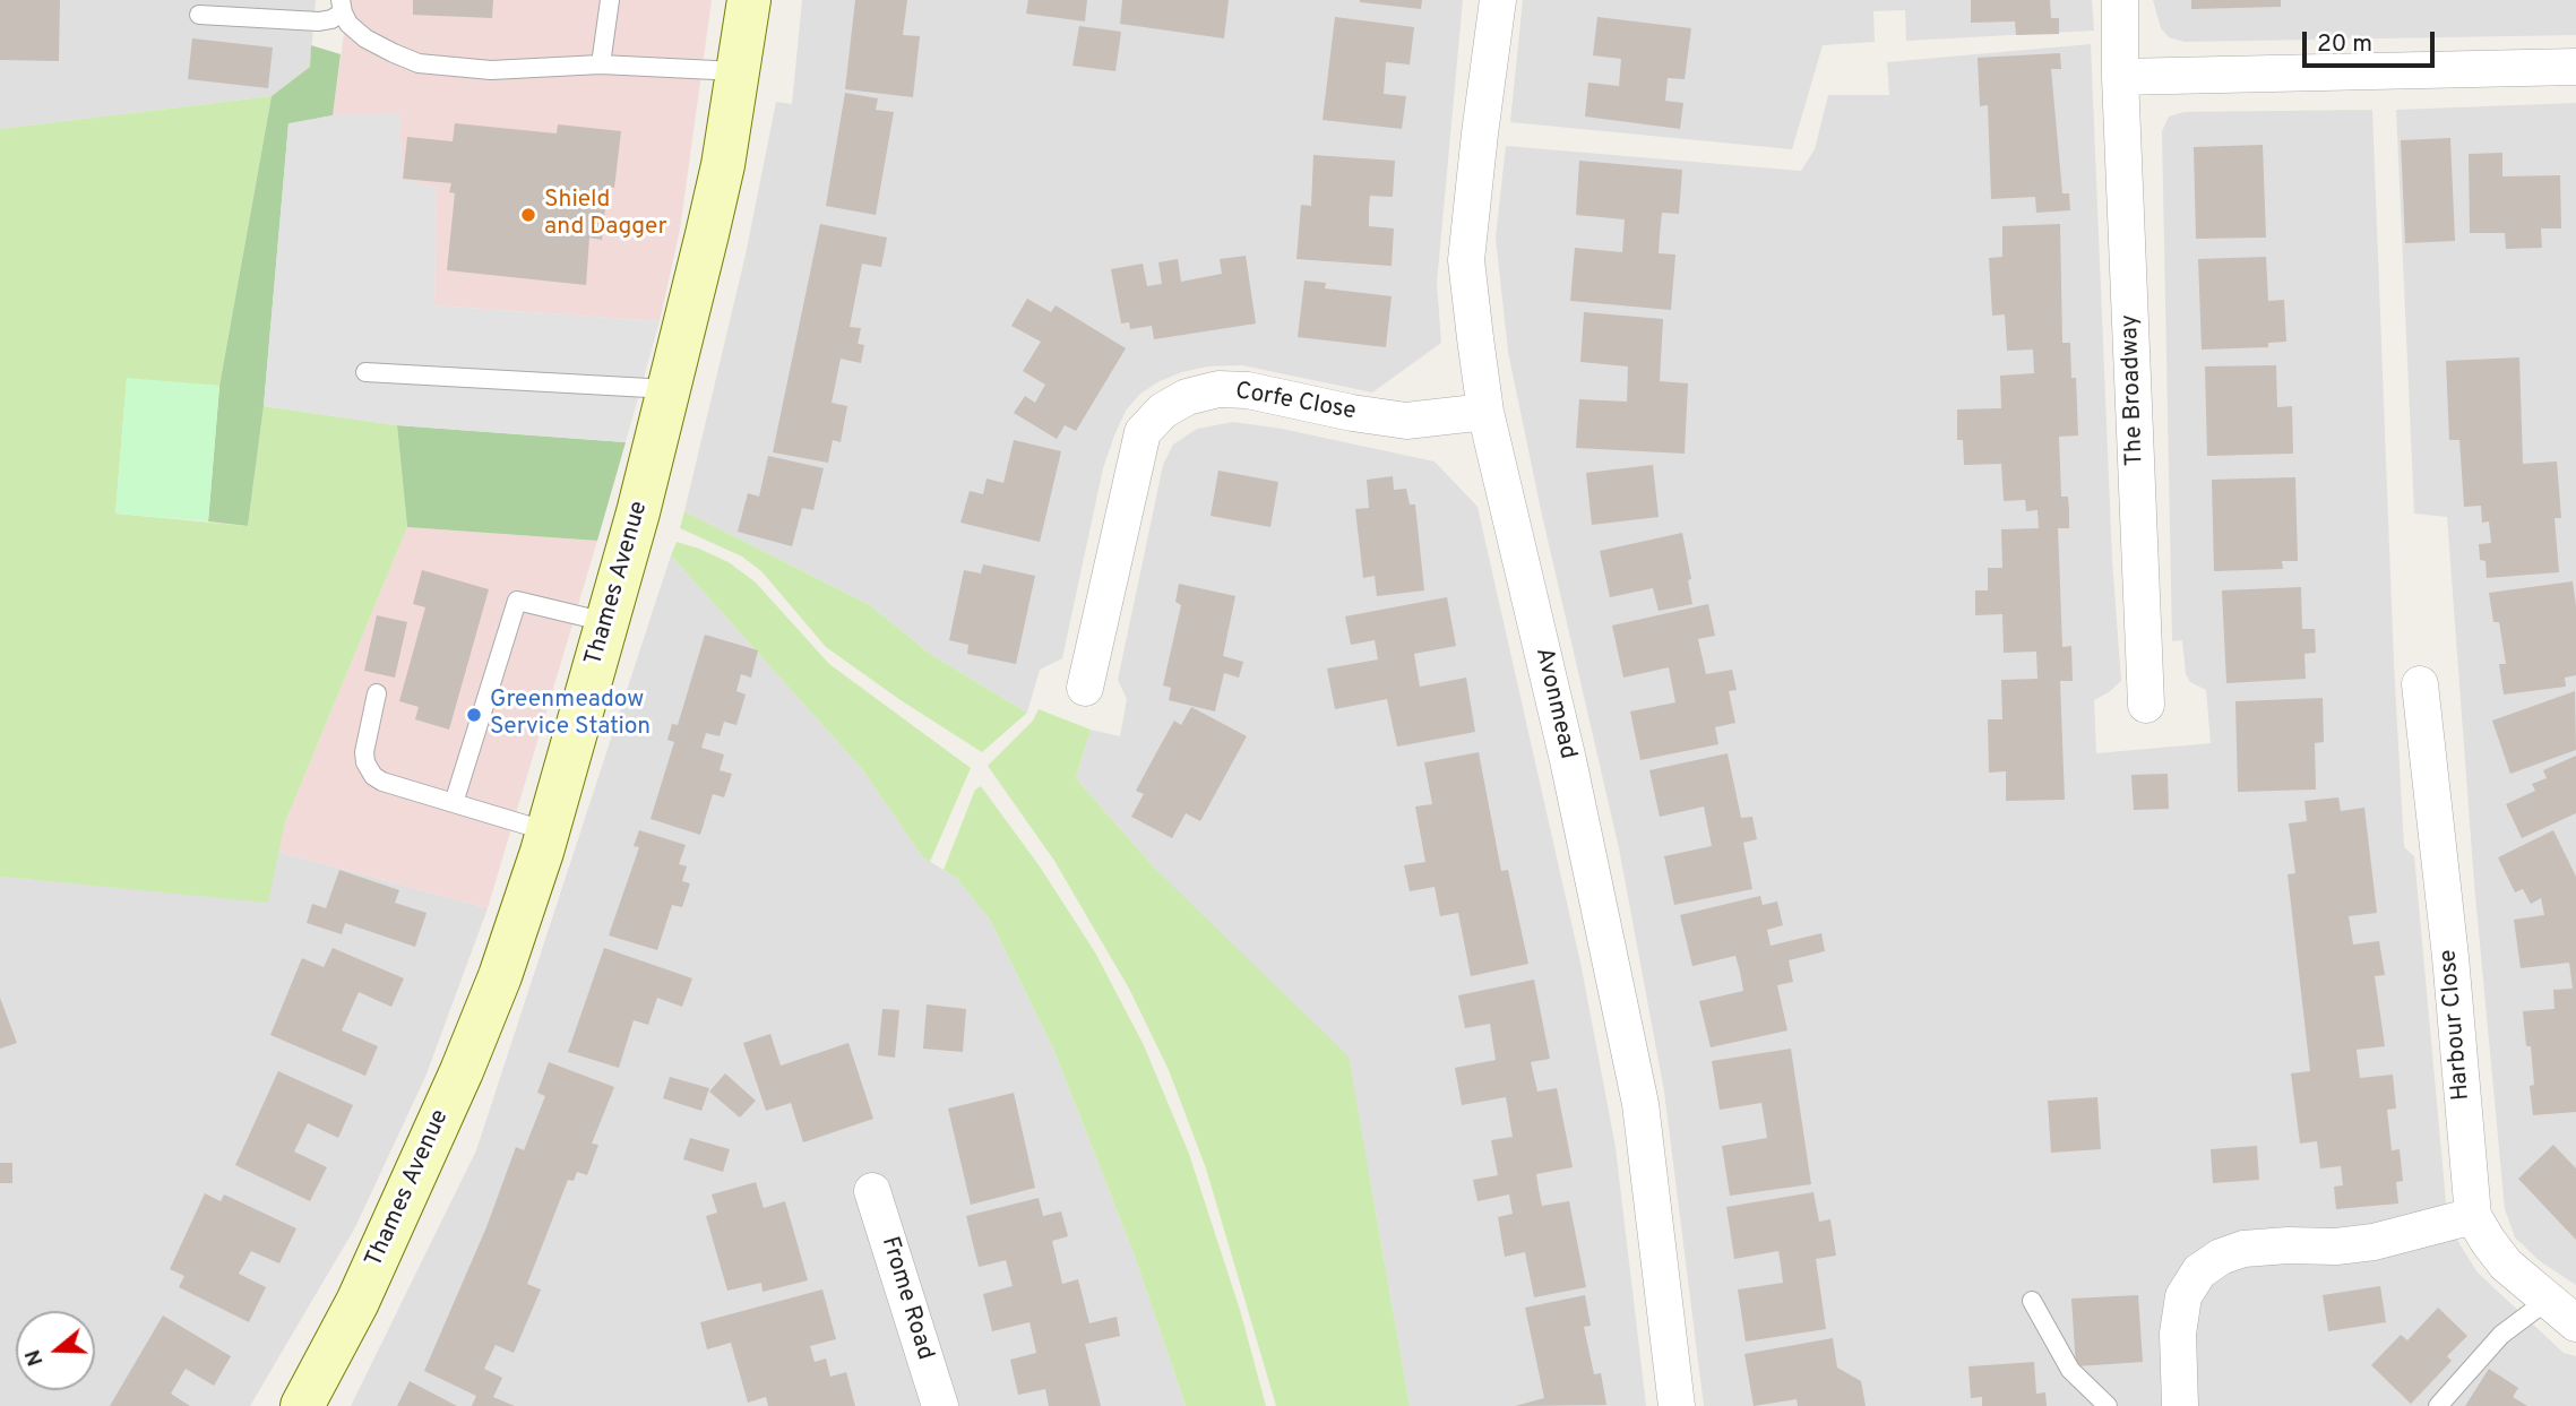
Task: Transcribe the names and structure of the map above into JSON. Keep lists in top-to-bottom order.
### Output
{
  "streets": {
    "street": [
      "The Broadway",
      "Corfe Close",
      "Thames Avenue",
      "Avonmead",
      "Harbour Close",
      "Frome Road"
    ]
  },
  "crossings": [
    ["Corfe Close", "Avonmead"]
  ],
  "places": ["Shield and Dagger", "Greenmeadow Service Station"],
  "scale_bar": "20 m",
  "north": "left"
}
